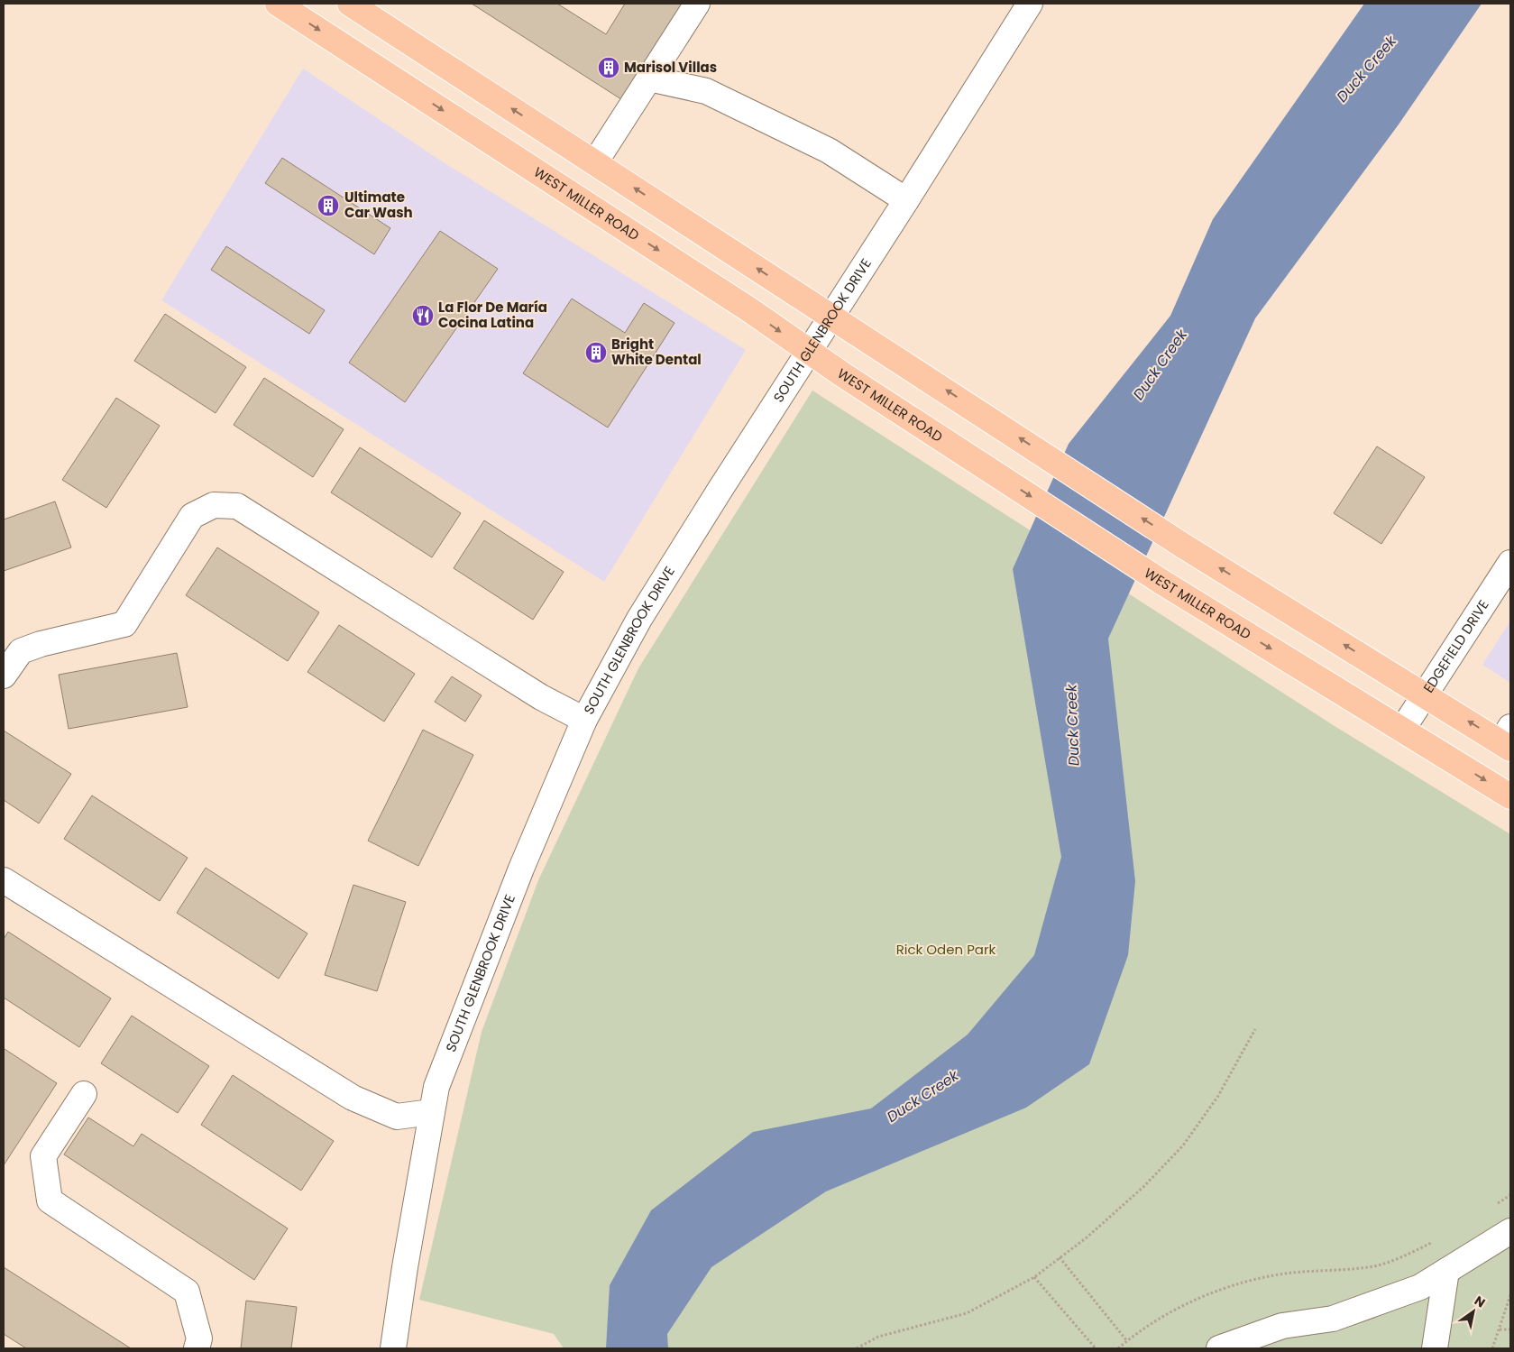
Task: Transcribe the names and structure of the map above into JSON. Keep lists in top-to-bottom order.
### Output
{
  "streets": {
    "main road": ["WEST MILLER ROAD"],
    "street": ["SOUTH GLENBROOK DRIVE", "EDGEFIELD DRIVE"]
  },
  "crossings": [
    ["WEST MILLER ROAD", "SOUTH GLENBROOK DRIVE"],
    ["WEST MILLER ROAD", "EDGEFIELD DRIVE"]
  ],
  "water": ["Duck Creek"],
  "parks": ["Rick Oden Park"],
  "places": {
    "building": ["Marisol Villas", "Ultimate Car Wash", "Bright White Dental"],
    "restaurant": ["La Flor De María Cocina Latina"]
  },
  "north": "top right"
}
